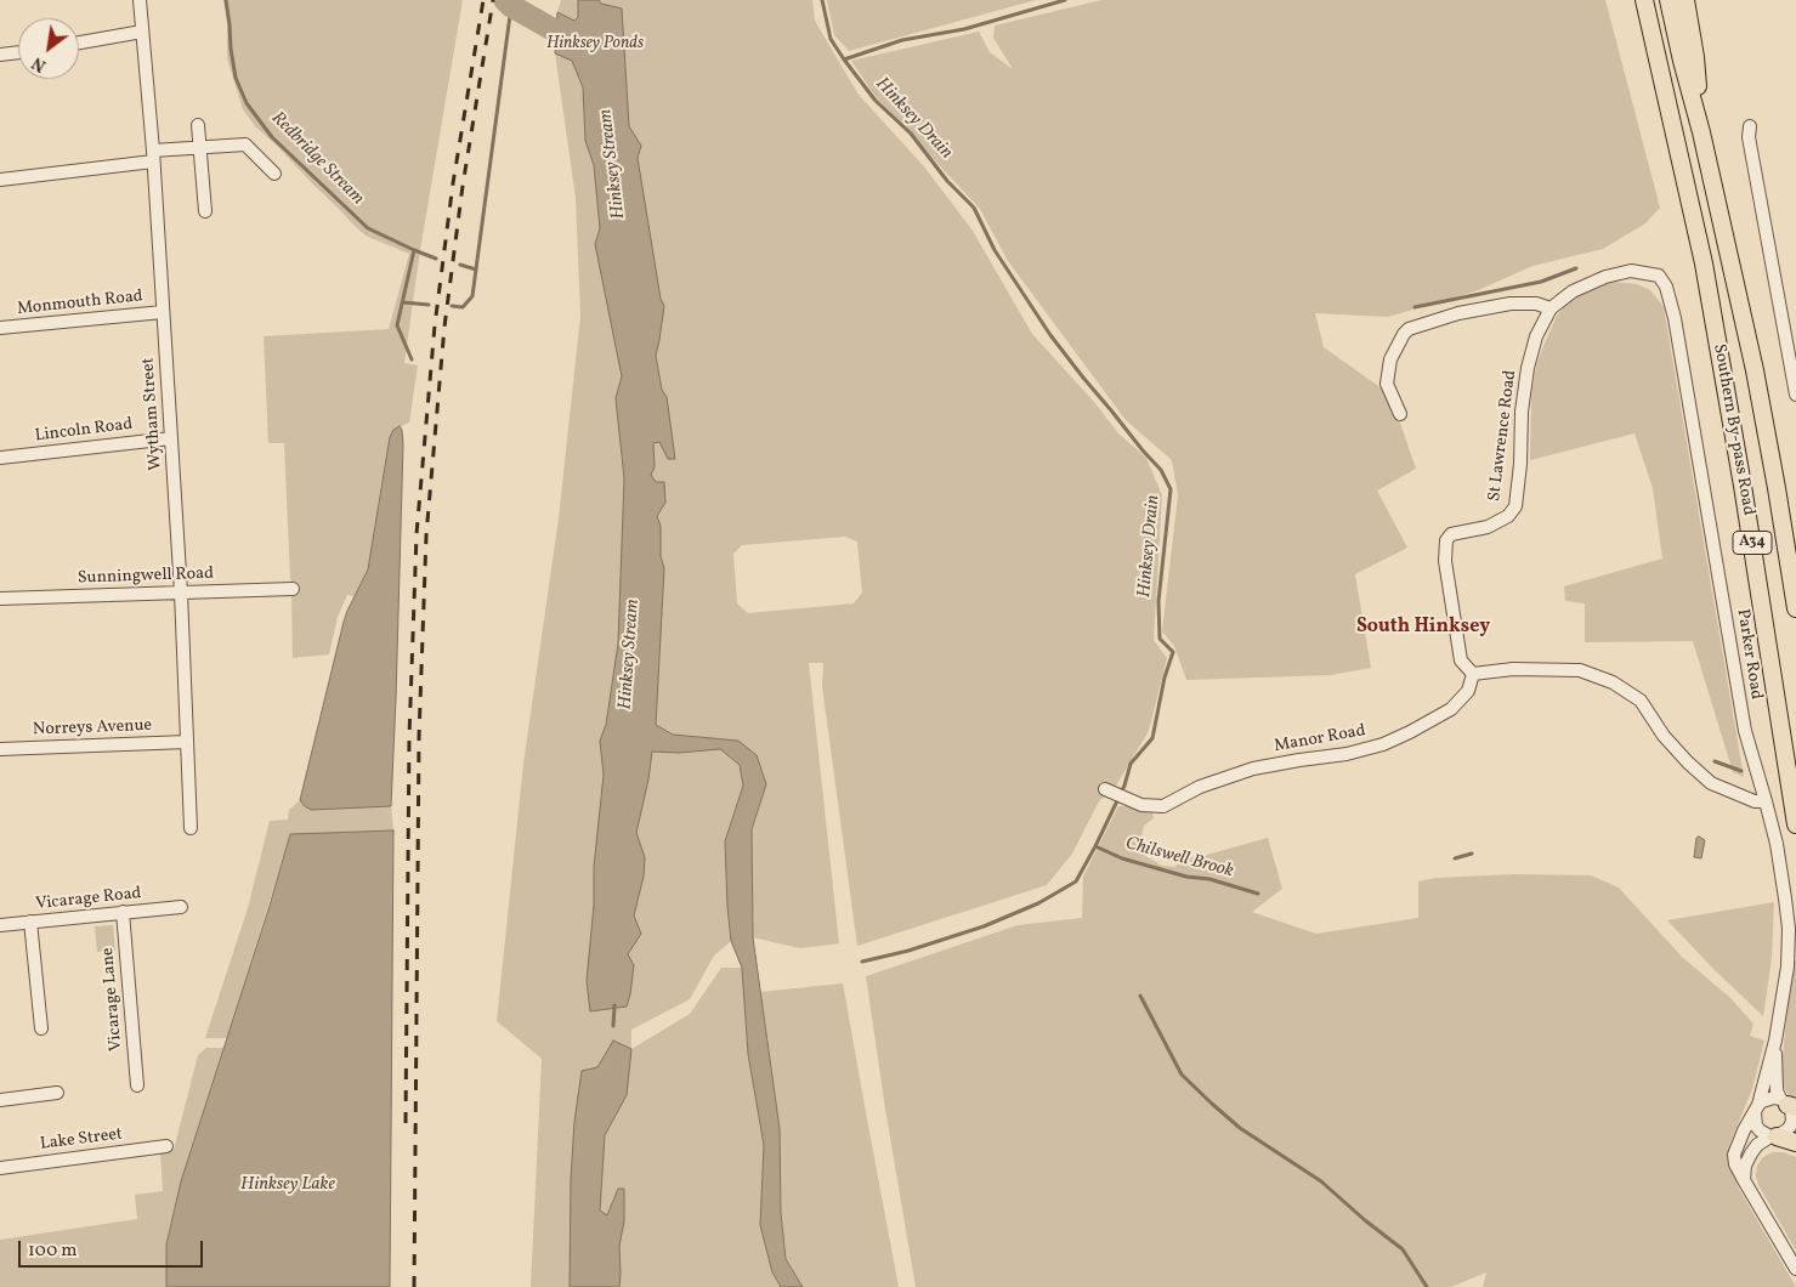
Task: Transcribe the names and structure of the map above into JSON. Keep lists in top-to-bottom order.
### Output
{
  "streets": {
    "highway": ["Southern By-pass Road", "A34"],
    "street": [
      "Monmouth Road",
      "Wytham Street",
      "Lincoln Road",
      "St Lawrence Road",
      "Sunningwell Road",
      "Parker Road",
      "Norreys Avenue",
      "Manor Road",
      "Vicarage Road",
      "Vicarage Lane",
      "Lake Street"
    ]
  },
  "crossings": [
    ["Monmouth Road", "Wytham Street"],
    ["Wytham Street", "Lincoln Road"],
    ["Wytham Street", "Sunningwell Road"],
    ["Wytham Street", "Norreys Avenue"],
    ["Southern By-pass Road", "A34"],
    ["St Lawrence Road", "Parker Road"],
    ["St Lawrence Road", "Manor Road"],
    ["Vicarage Road", "Vicarage Lane"]
  ],
  "districts": ["South Hinksey"],
  "water": [
    "Hinksey Drain",
    "Redbridge Stream",
    "Hinksey Stream",
    "Chilswell Brook",
    "Hinksey Lake"
  ],
  "parks": ["Hinksey Ponds"],
  "scale_bar": "100 m",
  "north": "bottom left"
}
